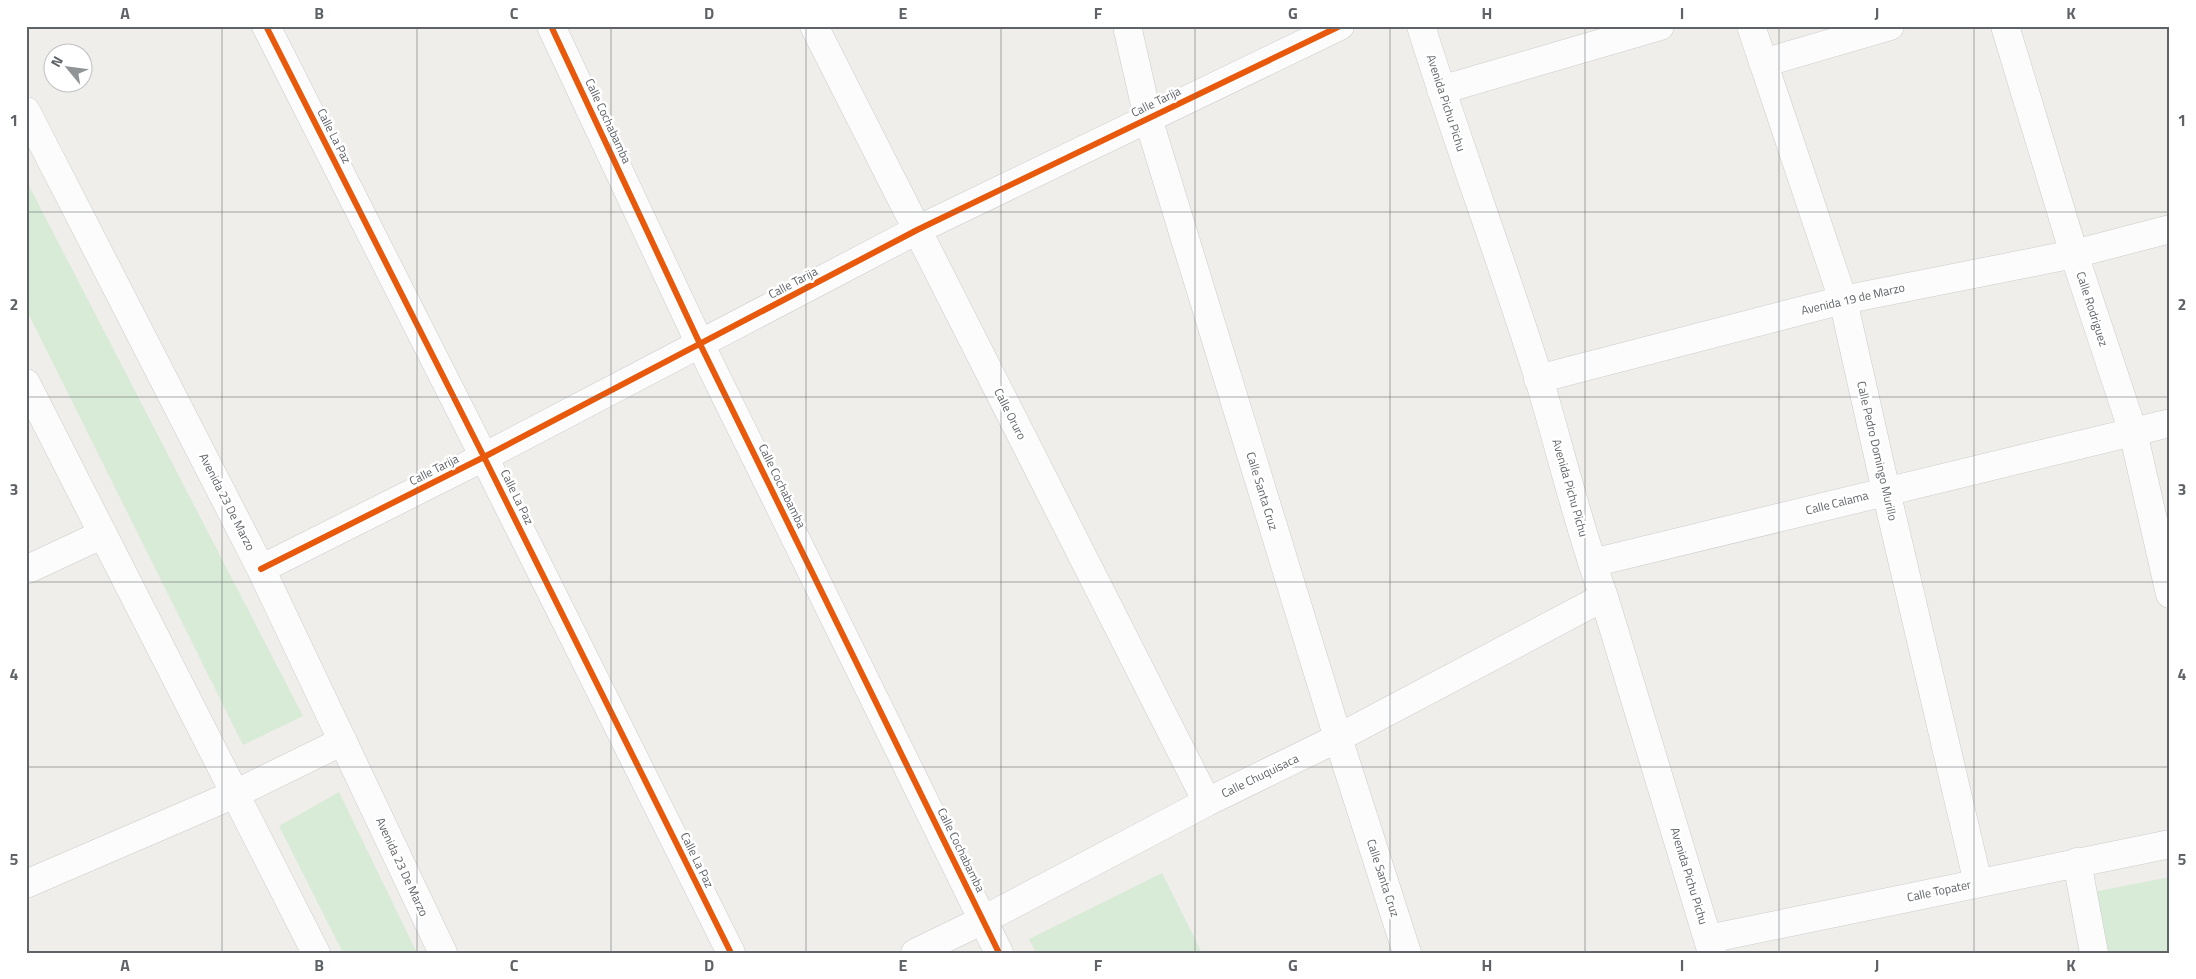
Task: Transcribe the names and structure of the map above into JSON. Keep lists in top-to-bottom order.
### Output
{
  "streets": {
    "street": [
      "Calle Tarija",
      "Avenida Pichu Pichu",
      "Calle Cochabamba",
      "Calle La Paz",
      "Avenida 19 de Marzo",
      "Calle Rodriguez",
      "Calle Oruro",
      "Calle Pedro Domingo Murillo",
      "Calle Santa Cruz",
      "Avenida 23 De Marzo",
      "Calle Calama",
      "Calle Chuquisaca",
      "Calle Topater"
    ]
  },
  "crossings": [
    ["Calle Tarija", "Calle Cochabamba"],
    ["Calle Tarija", "Calle La Paz"],
    ["Calle Tarija", "Calle Oruro"],
    ["Calle Tarija", "Calle Santa Cruz"],
    ["Calle Tarija", "Avenida 23 De Marzo"],
    ["Avenida Pichu Pichu", "Avenida 19 de Marzo"],
    ["Avenida Pichu Pichu", "Calle Calama"],
    ["Avenida Pichu Pichu", "Calle Chuquisaca"],
    ["Avenida Pichu Pichu", "Calle Topater"],
    ["Calle Cochabamba", "Calle Chuquisaca"],
    ["Avenida 19 de Marzo", "Calle Rodriguez"],
    ["Avenida 19 de Marzo", "Calle Pedro Domingo Murillo"],
    ["Calle Rodriguez", "Calle Calama"],
    ["Calle Oruro", "Calle Chuquisaca"],
    ["Calle Pedro Domingo Murillo", "Calle Calama"],
    ["Calle Pedro Domingo Murillo", "Calle Topater"],
    ["Calle Santa Cruz", "Calle Chuquisaca"]
  ],
  "north": "top left",
  "grid": {
    "columns": [
      "A",
      "B",
      "C",
      "D",
      "E",
      "F",
      "G",
      "H",
      "I",
      "J",
      "K"
    ],
    "rows": [
      "1",
      "2",
      "3",
      "4",
      "5"
    ]
  }
}
